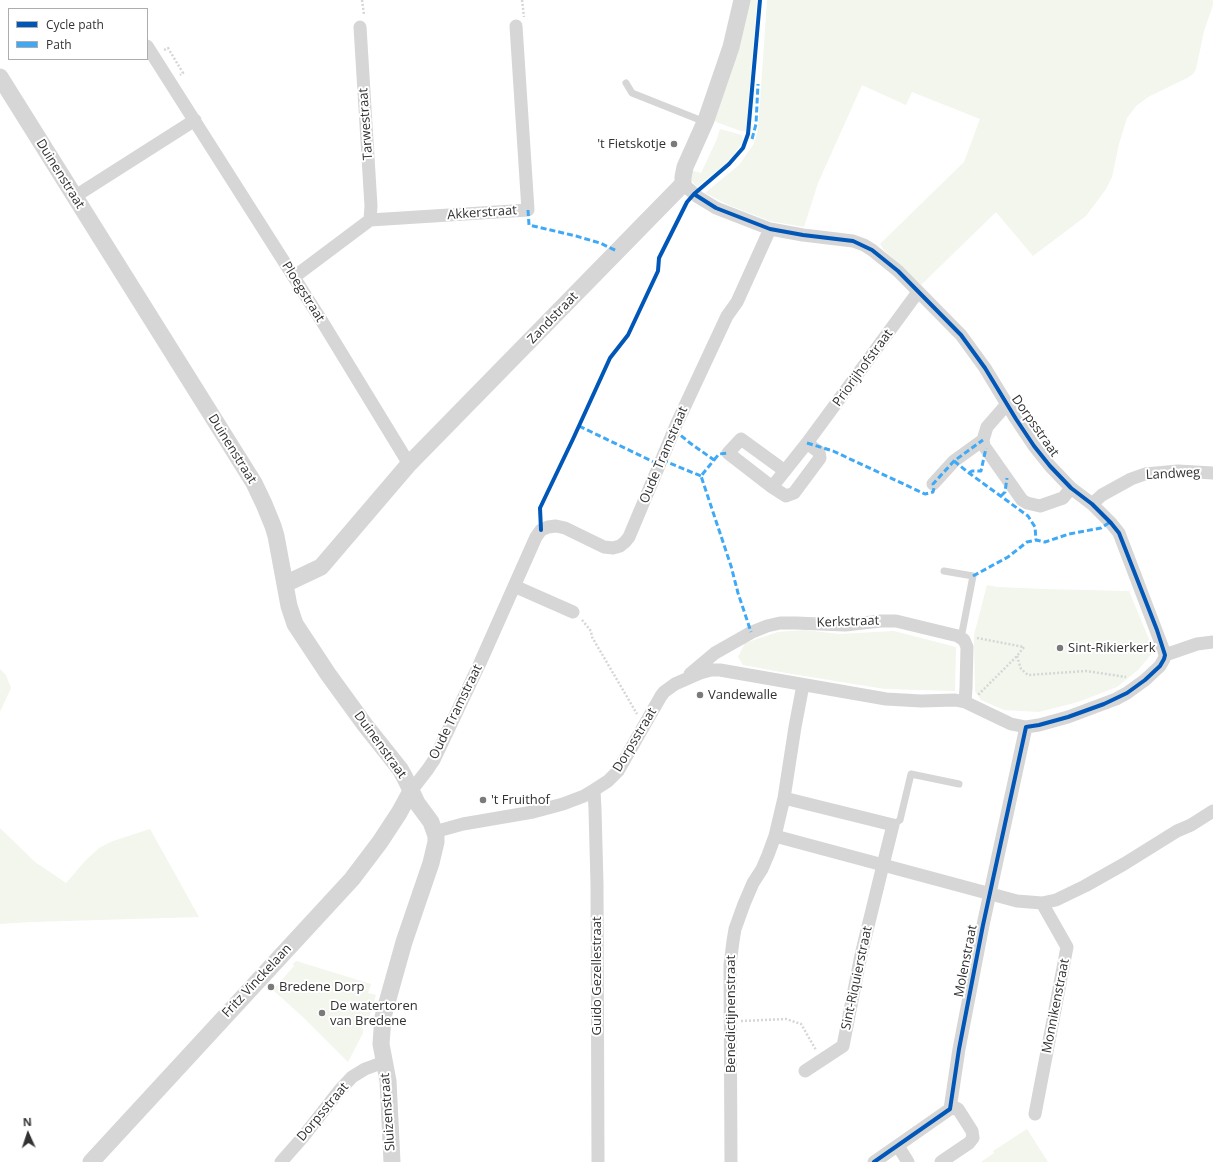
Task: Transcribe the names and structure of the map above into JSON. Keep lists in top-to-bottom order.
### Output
{
  "streets": {
    "street": [
      "Tarwestraat",
      "Duinenstraat",
      "Akkerstraat",
      "Ploegstraat",
      "Zandstraat",
      "Priorijhofstraat",
      "Dorpsstraat",
      "Oude Tramstraat",
      "Landweg",
      "Kerkstraat",
      "Molenstraat",
      "Guido Gezellestraat",
      "Sint-Riquierstraat",
      "Fritz Vinckelaan",
      "Monnikenstraat",
      "Benedictijnenstraat",
      "Sluizenstraat"
    ]
  },
  "crossings": [
    ["Tarwestraat", "Akkerstraat"],
    ["Duinenstraat", "Zandstraat"],
    ["Duinenstraat", "Dorpsstraat"],
    ["Duinenstraat", "Oude Tramstraat"],
    ["Duinenstraat", "Fritz Vinckelaan"],
    ["Ploegstraat", "Zandstraat"],
    ["Zandstraat", "Dorpsstraat"],
    ["Priorijhofstraat", "Dorpsstraat"],
    ["Dorpsstraat", "Oude Tramstraat"],
    ["Dorpsstraat", "Landweg"],
    ["Dorpsstraat", "Kerkstraat"],
    ["Dorpsstraat", "Molenstraat"],
    ["Dorpsstraat", "Guido Gezellestraat"],
    ["Dorpsstraat", "Benedictijnenstraat"],
    ["Dorpsstraat", "Sluizenstraat"],
    ["Oude Tramstraat", "Fritz Vinckelaan"]
  ],
  "places": [
    "'t Fietskotje",
    "Sint-Rikierkerk",
    "Vandewalle",
    "'t Fruithof",
    "Bredene Dorp",
    "De watertoren van Bredene"
  ],
  "legend": ["Cycle path", "Path"],
  "north": "top"
}
